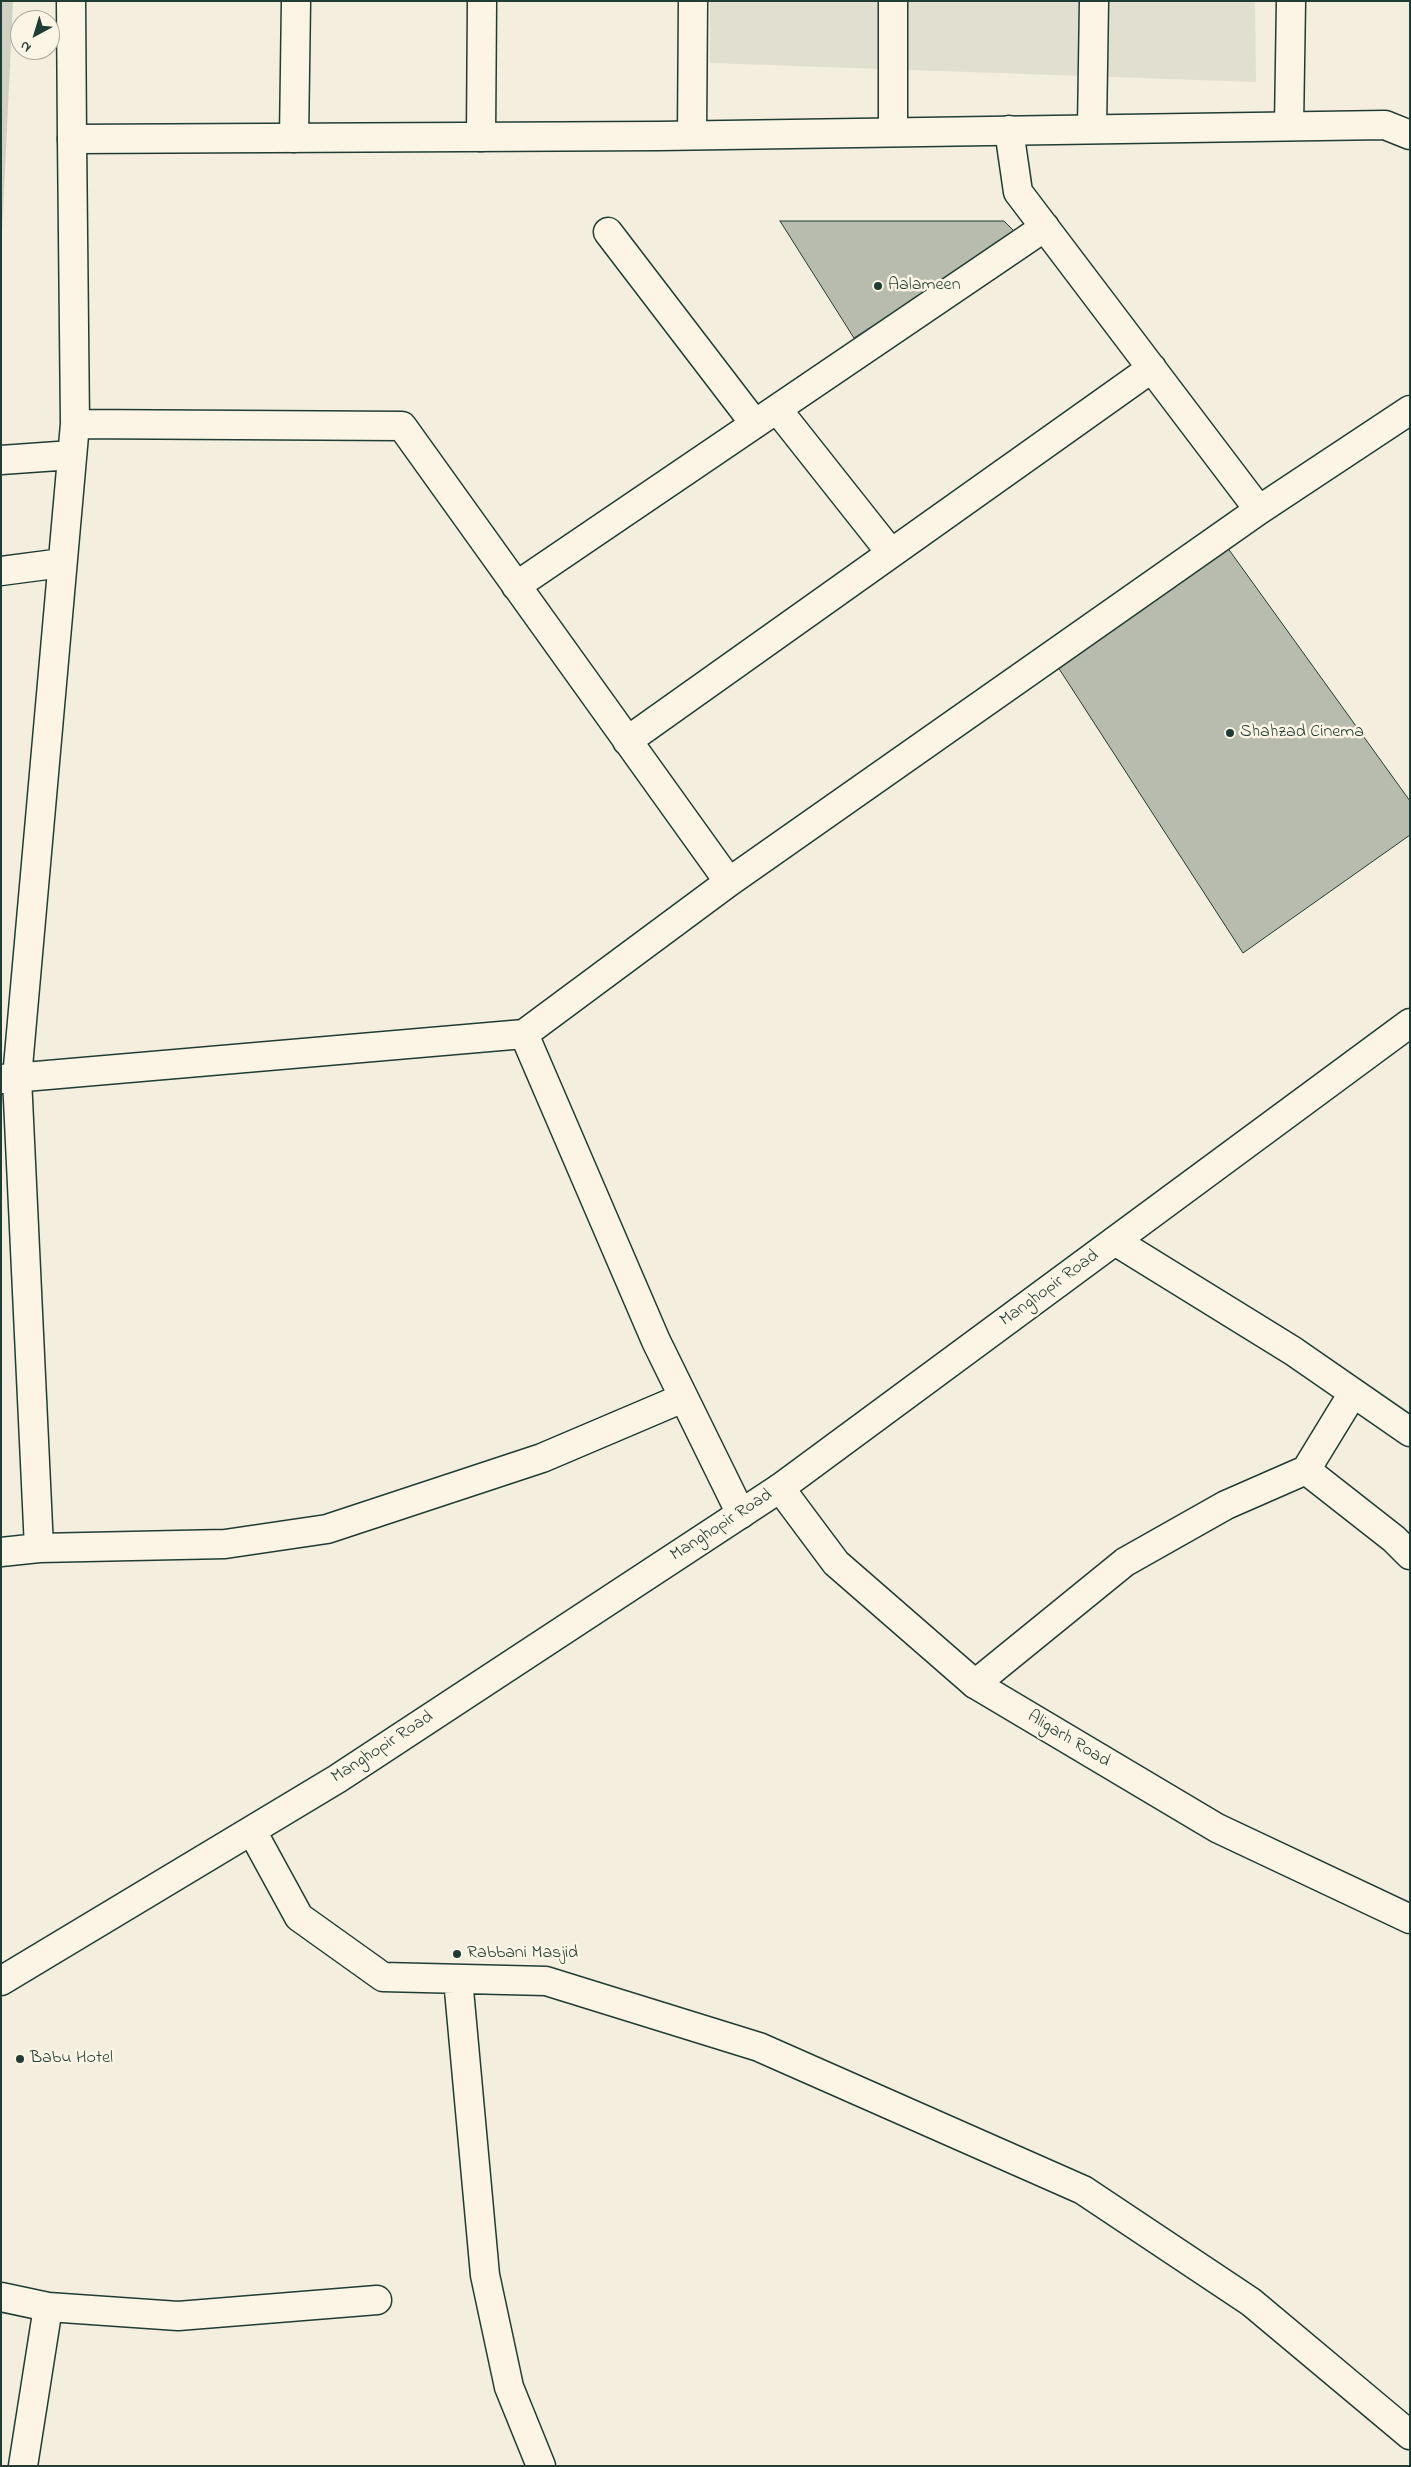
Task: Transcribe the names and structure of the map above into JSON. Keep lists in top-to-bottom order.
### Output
{
  "streets": {
    "street": ["Manghopir Road", "Aligarh Road"]
  },
  "crossings": [
    ["Manghopir Road", "Aligarh Road"]
  ],
  "places": [
    "Aalameen",
    "Shahzad Cinema",
    "Rabbani Masjid",
    "Babu Hotel"
  ],
  "north": "bottom left"
}
